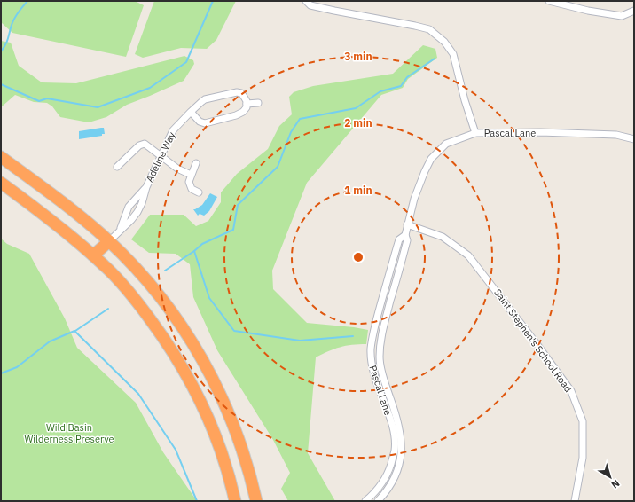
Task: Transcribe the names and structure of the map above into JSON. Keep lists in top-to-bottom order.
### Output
{
  "streets": {
    "street": ["Pascal Lane", "Adeline Way", "Saint Stephen's School Road"]
  },
  "crossings": [
    ["Pascal Lane", "Saint Stephen's School Road"]
  ],
  "parks": ["Wild Basin Wilderness Preserve"],
  "north": "bottom right",
  "rings": ["3 min", "2 min", "1 min"]
}
